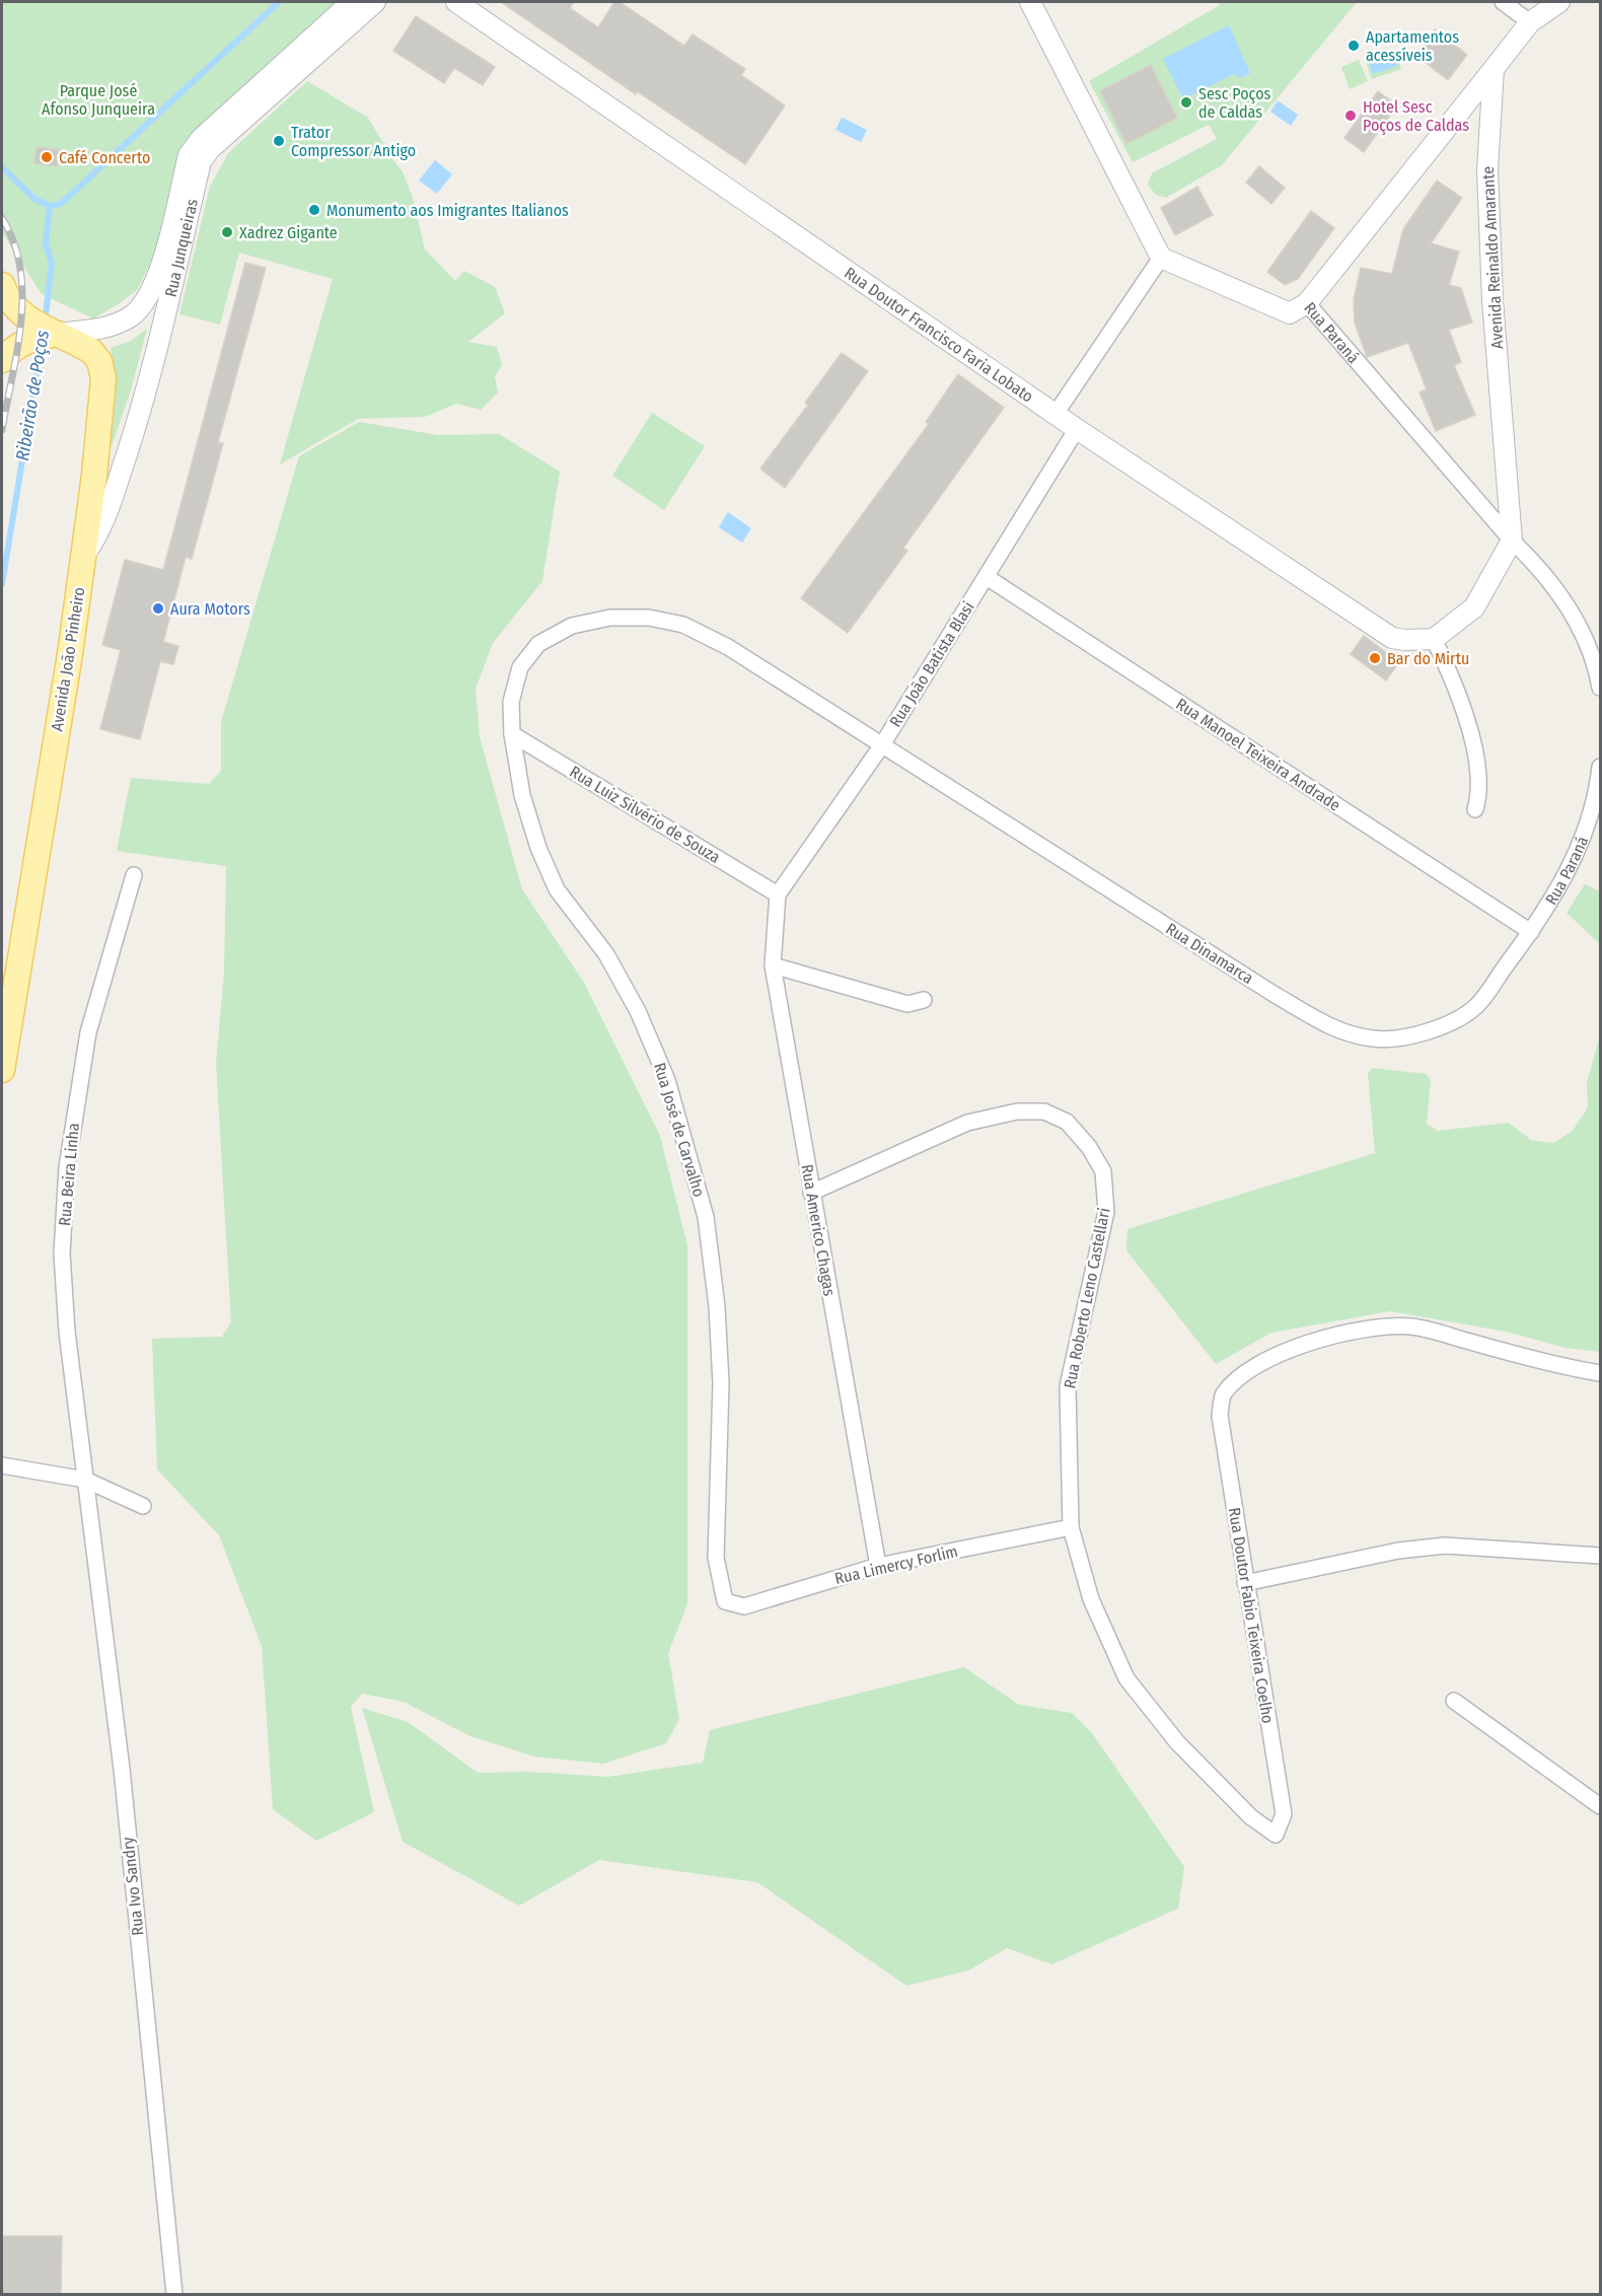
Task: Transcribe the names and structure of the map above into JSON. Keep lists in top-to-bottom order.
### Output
{
  "streets": {
    "main road": ["Avenida João Pinheiro"],
    "street": [
      "Rua Junqueiras",
      "Avenida Reinaldo Amarante",
      "Rua Doutor Francisco Faria Lobato",
      "Rua Paraná",
      "Rua João Batista Blasi",
      "Rua Manoel Teixeira Andrade",
      "Rua Luiz Silvério de Souza",
      "Rua Dinamarca",
      "Rua José de Carvalho",
      "Rua Beira Linha",
      "Rua Americo Chagas",
      "Rua Roberto Leno Castellari",
      "Rua Limercy Forlim",
      "Rua Doutor Fabio Teixeira Coelho",
      "Rua Ivo Sandry"
    ]
  },
  "crossings": [
    ["Rua Junqueiras", "Avenida João Pinheiro"],
    ["Avenida Reinaldo Amarante", "Rua Paraná"],
    ["Rua Doutor Francisco Faria Lobato", "Rua João Batista Blasi"],
    ["Rua Paraná", "Rua Manoel Teixeira Andrade"],
    ["Rua Paraná", "Rua Dinamarca"],
    ["Rua João Batista Blasi", "Rua Manoel Teixeira Andrade"],
    ["Rua João Batista Blasi", "Rua Luiz Silvério de Souza"],
    ["Rua João Batista Blasi", "Rua Dinamarca"],
    ["Rua João Batista Blasi", "Rua José de Carvalho"],
    ["Rua João Batista Blasi", "Rua Americo Chagas"],
    ["Rua Manoel Teixeira Andrade", "Rua Dinamarca"],
    ["Rua Luiz Silvério de Souza", "Rua José de Carvalho"],
    ["Rua Luiz Silvério de Souza", "Rua Americo Chagas"],
    ["Rua Dinamarca", "Rua José de Carvalho"],
    ["Rua José de Carvalho", "Rua Limercy Forlim"],
    ["Rua Beira Linha", "Rua Ivo Sandry"],
    ["Rua Americo Chagas", "Rua Roberto Leno Castellari"],
    ["Rua Americo Chagas", "Rua Limercy Forlim"],
    ["Rua Roberto Leno Castellari", "Rua Limercy Forlim"],
    ["Rua Roberto Leno Castellari", "Rua Doutor Fabio Teixeira Coelho"]
  ],
  "water": ["Ribeirão de Poços"],
  "parks": ["Parque José Afonso Junqueira"],
  "places": [
    "Apartamentos acessíveis",
    "Sesc Poços de Caldas",
    "Hotel Sesc Poços de Caldas",
    "Trator Compressor Antigo",
    "Café Concerto",
    "Monumento aos Imigrantes Italianos",
    "Xadrez Gigante",
    "Aura Motors",
    "Bar do Mirtu"
  ]
}
